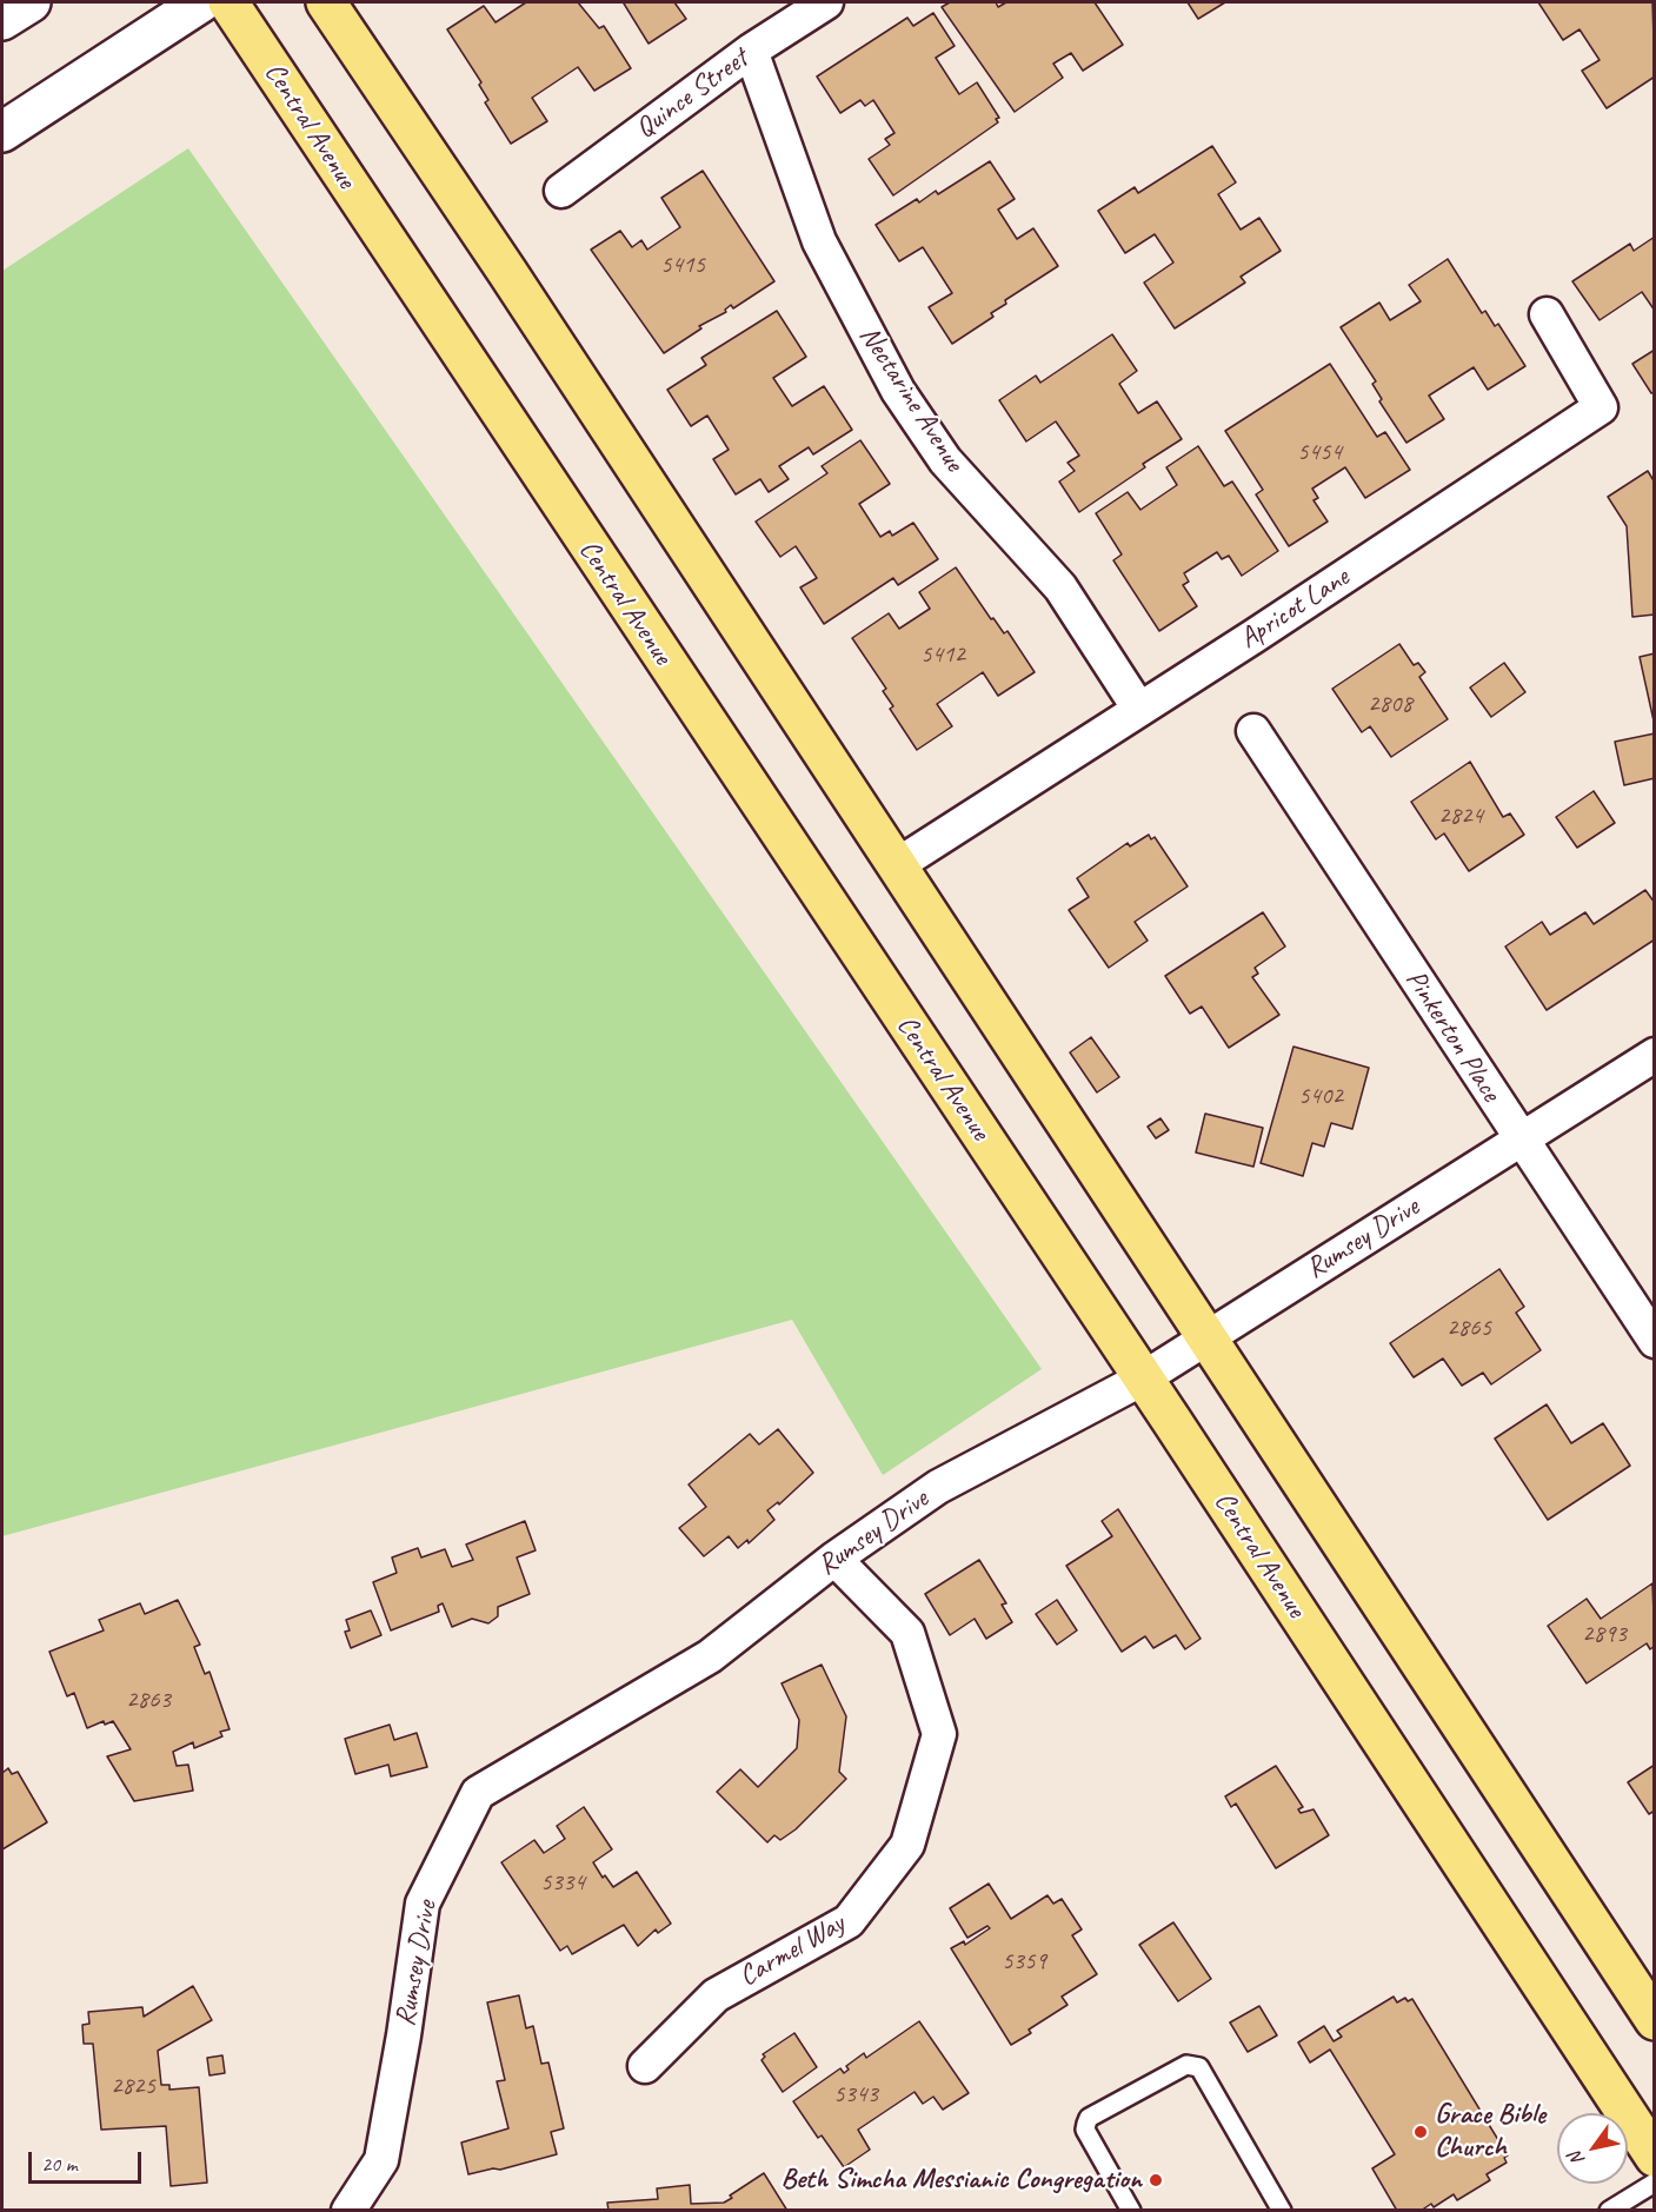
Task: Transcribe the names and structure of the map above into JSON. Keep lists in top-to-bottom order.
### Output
{
  "streets": {
    "main road": ["Central Avenue"],
    "street": [
      "Quince Street",
      "Nectarine Avenue",
      "Apricot Lane",
      "Pinkerton Place",
      "Rumsey Drive",
      "Carmel Way"
    ]
  },
  "crossings": [
    ["Quince Street", "Nectarine Avenue"],
    ["Central Avenue", "Rumsey Drive"],
    ["Nectarine Avenue", "Apricot Lane"],
    ["Pinkerton Place", "Rumsey Drive"],
    ["Rumsey Drive", "Carmel Way"]
  ],
  "places": ["Grace Bible Church", "Beth Simcha Messianic Congregation"],
  "house_numbers": [
    "5415",
    "5454",
    "5412",
    "2808",
    "2824",
    "5402",
    "2865",
    "2893",
    "2863",
    "5334",
    "5359",
    "2825",
    "5343"
  ],
  "scale_bar": "20 m",
  "north": "bottom left"
}
